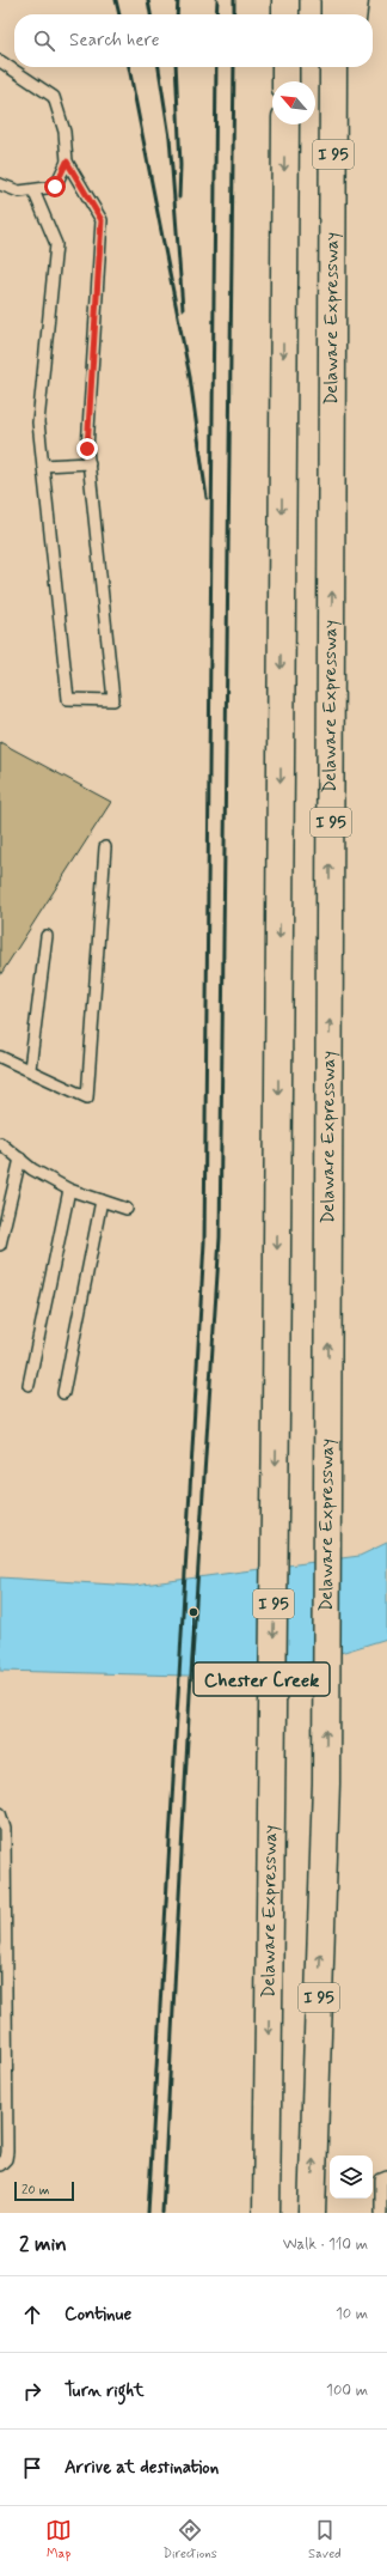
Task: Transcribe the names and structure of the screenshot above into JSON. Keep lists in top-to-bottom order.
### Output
{
  "streets": {
    "highway": ["I 95", "Delaware Expressway"]
  },
  "places": ["Chester Creek"],
  "scale_bar": "20 m",
  "north": "top left",
  "page": {
    "search": "Search here",
    "scale": "20 m",
    "heading": ["2 min", "Walk · 110 m"],
    "list": [
      ["Continue", "10 m"],
      ["Turn right", "100 m"],
      "Arrive at destination"
    ],
    "nav": ["Map", "Directions", "Saved"]
  }
}
